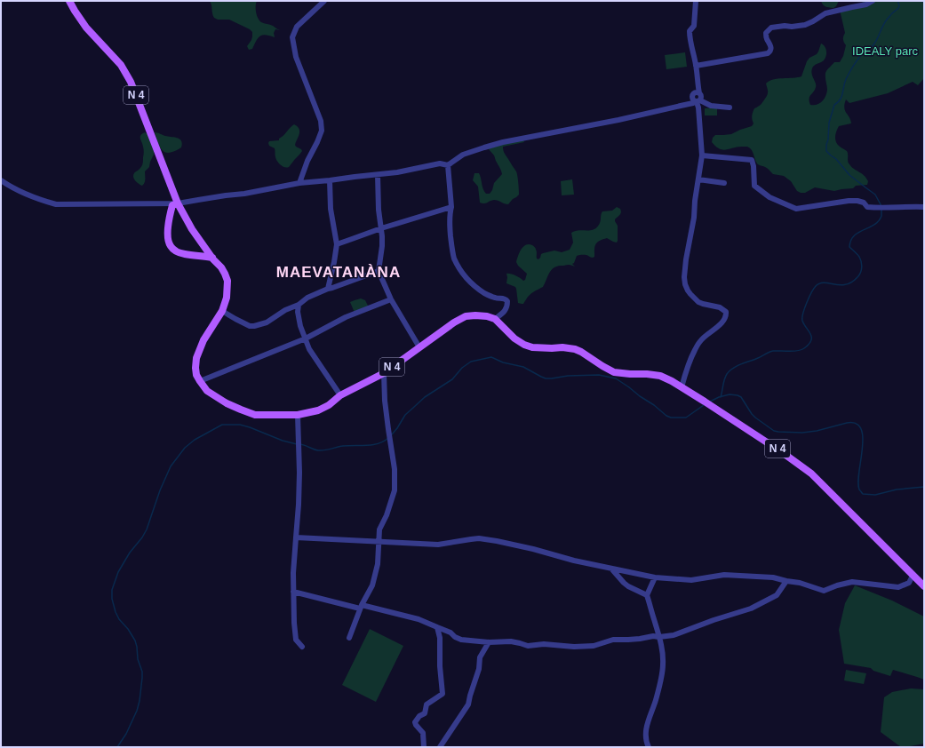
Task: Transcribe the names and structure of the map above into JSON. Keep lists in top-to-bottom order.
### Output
{
  "streets": {
    "main road": ["N 4"]
  },
  "districts": ["MAEVATANÀNA"],
  "parks": ["IDEALY parc"]
}
